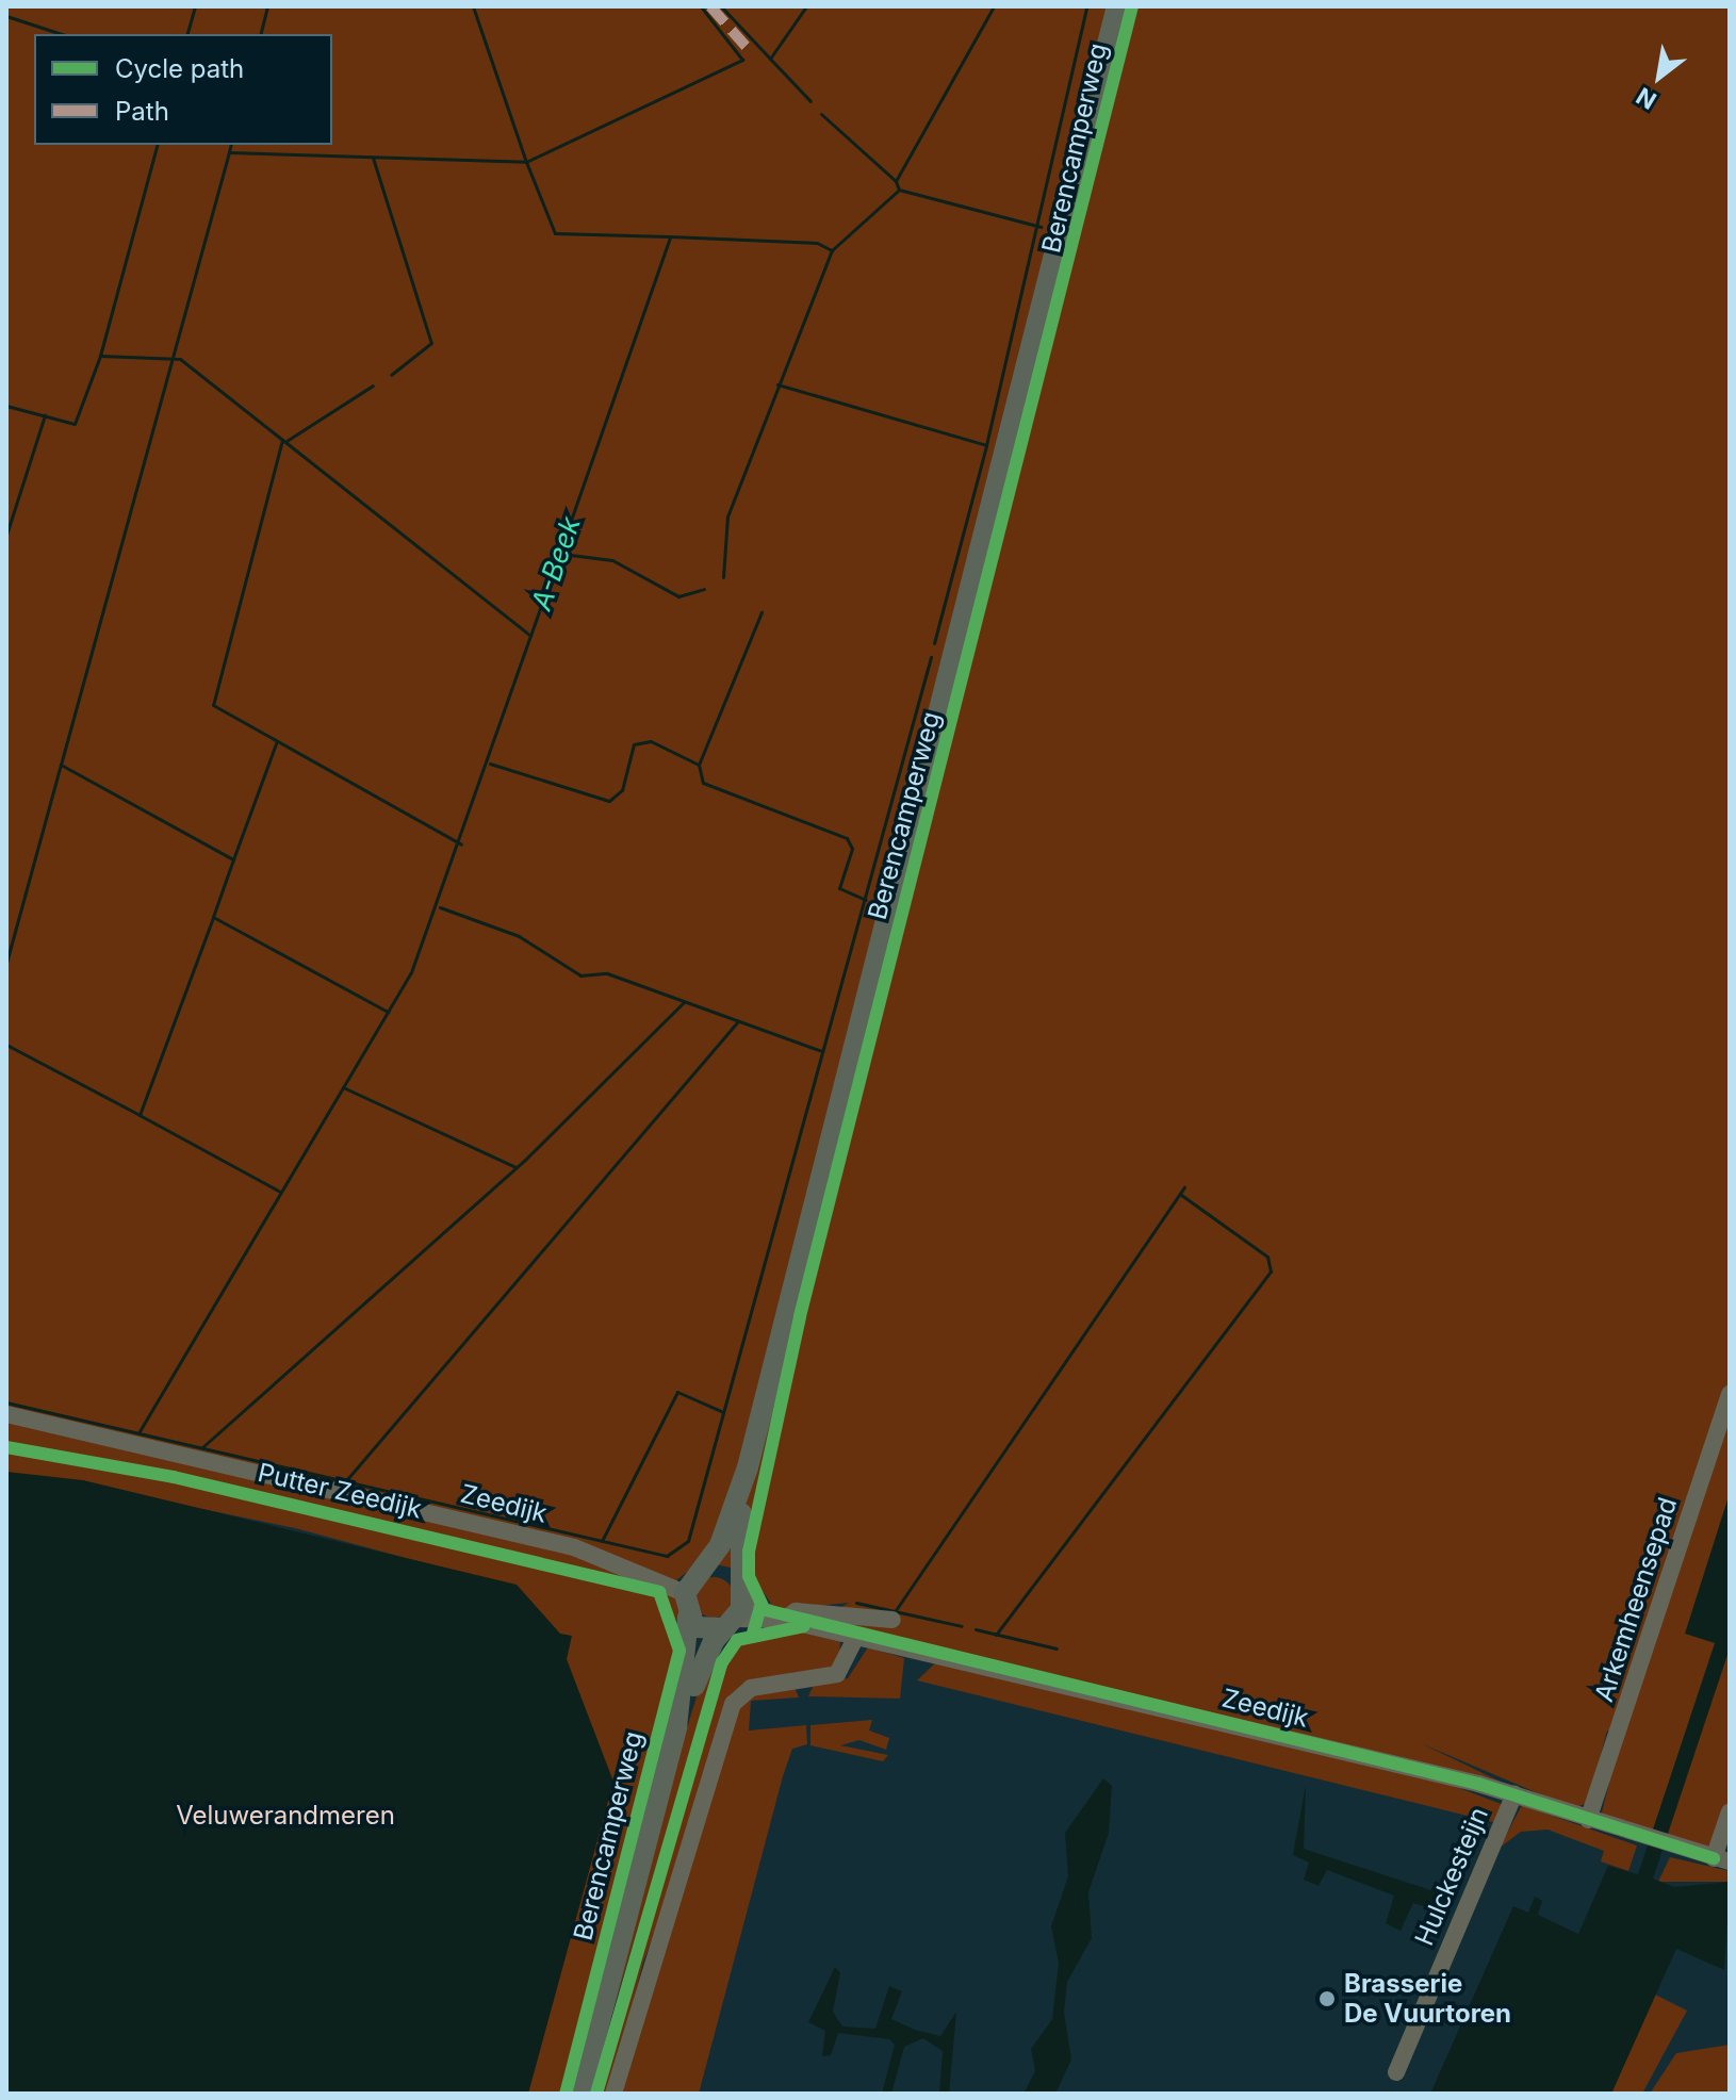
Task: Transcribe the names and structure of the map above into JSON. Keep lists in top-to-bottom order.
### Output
{
  "streets": {
    "main road": ["Berencamperweg"],
    "street": ["Zeedijk", "Arkemheensepad", "Hulckesteijn"],
    "cycle path": ["Putter Zeedijk"]
  },
  "crossings": [
    ["Berencamperweg", "Zeedijk"],
    ["Zeedijk", "Arkemheensepad"],
    ["Zeedijk", "Hulckesteijn"]
  ],
  "water": ["A-Beek"],
  "parks": ["Veluwerandmeren"],
  "places": ["Brasserie De Vuurtoren"],
  "legend": ["Cycle path", "Path"],
  "north": "bottom left"
}
